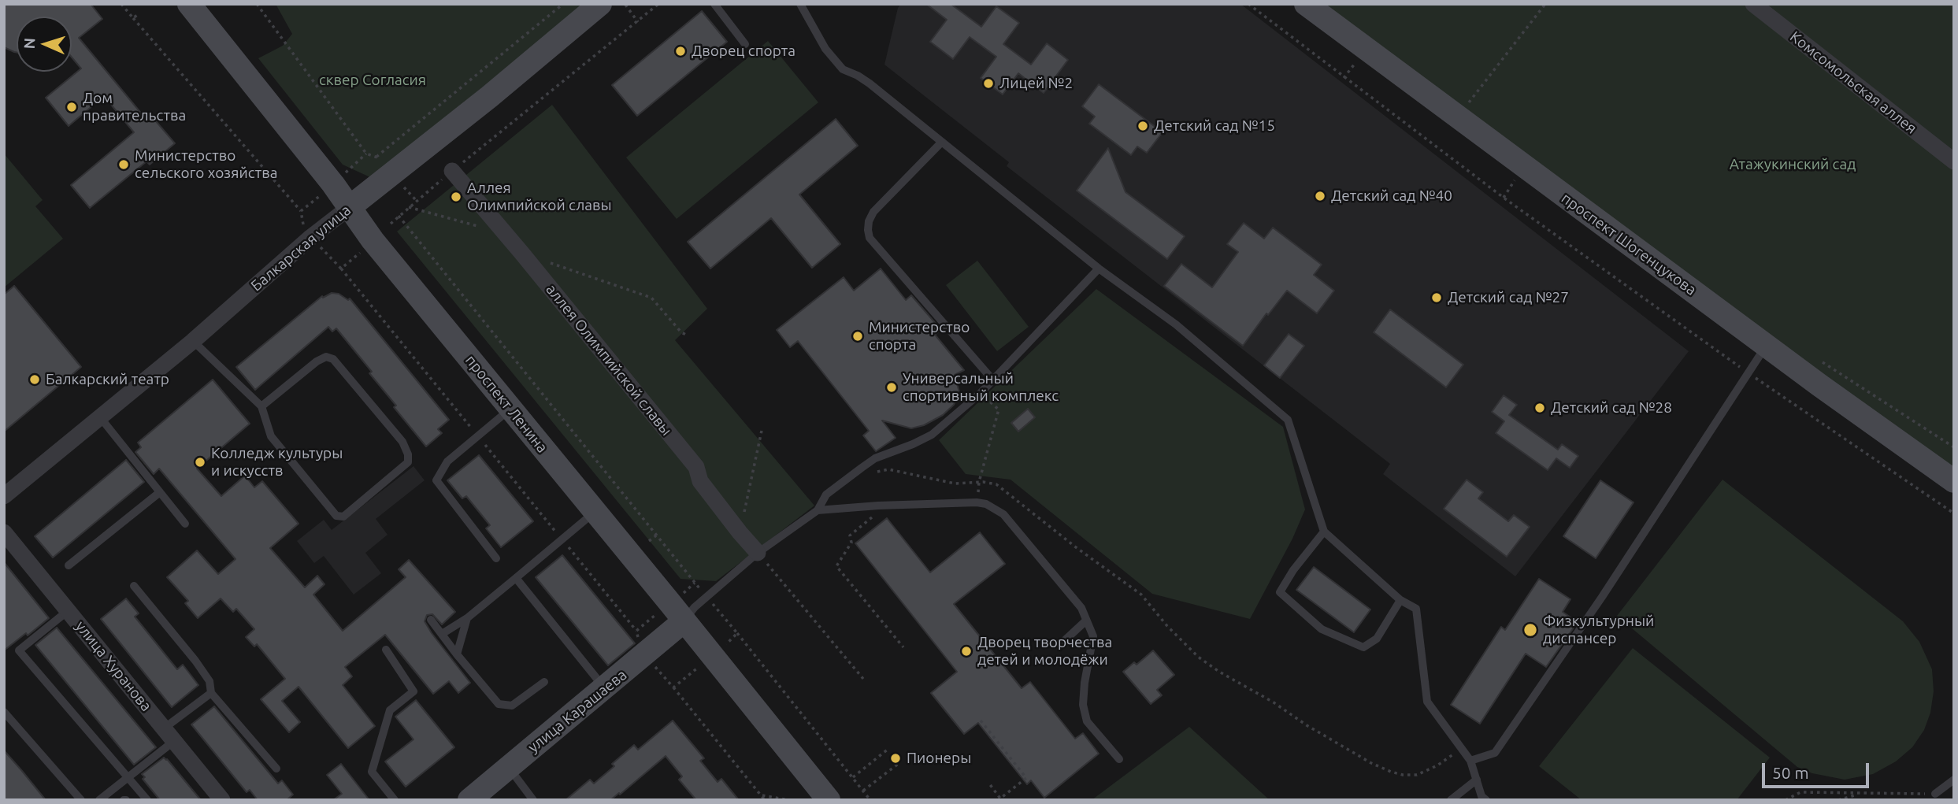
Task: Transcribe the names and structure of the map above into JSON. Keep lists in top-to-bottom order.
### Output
{
  "streets": {
    "main road": [
      "проспект Шогенцукова",
      "Балкарская улица",
      "проспект Ленина",
      "улица Карашаева"
    ],
    "street": ["Комсомольская аллея", "аллея Олимпийской славы", "улица Хуранова"]
  },
  "crossings": [
    ["Балкарская улица", "проспект Ленина"],
    ["проспект Ленина", "улица Карашаева"]
  ],
  "parks": ["сквер Согласия", "Атажукинский сад"],
  "places": [
    "Дворец спорта",
    "Лицей №2",
    "Дом правительства",
    "Детский сад №15",
    "Министерство сельского хозяйства",
    "Детский сад №40",
    "Аллея Олимпийской славы",
    "Детский сад №27",
    "Министерство спорта",
    "Балкарский театр",
    "Универсальный спортивный комплекс",
    "Детский сад №28",
    "Колледж культуры и искусств",
    "Физкультурный диспансер",
    "Дворец творчества детей и молодёжи",
    "Пионеры"
  ],
  "scale_bar": "50 m",
  "north": "left"
}
